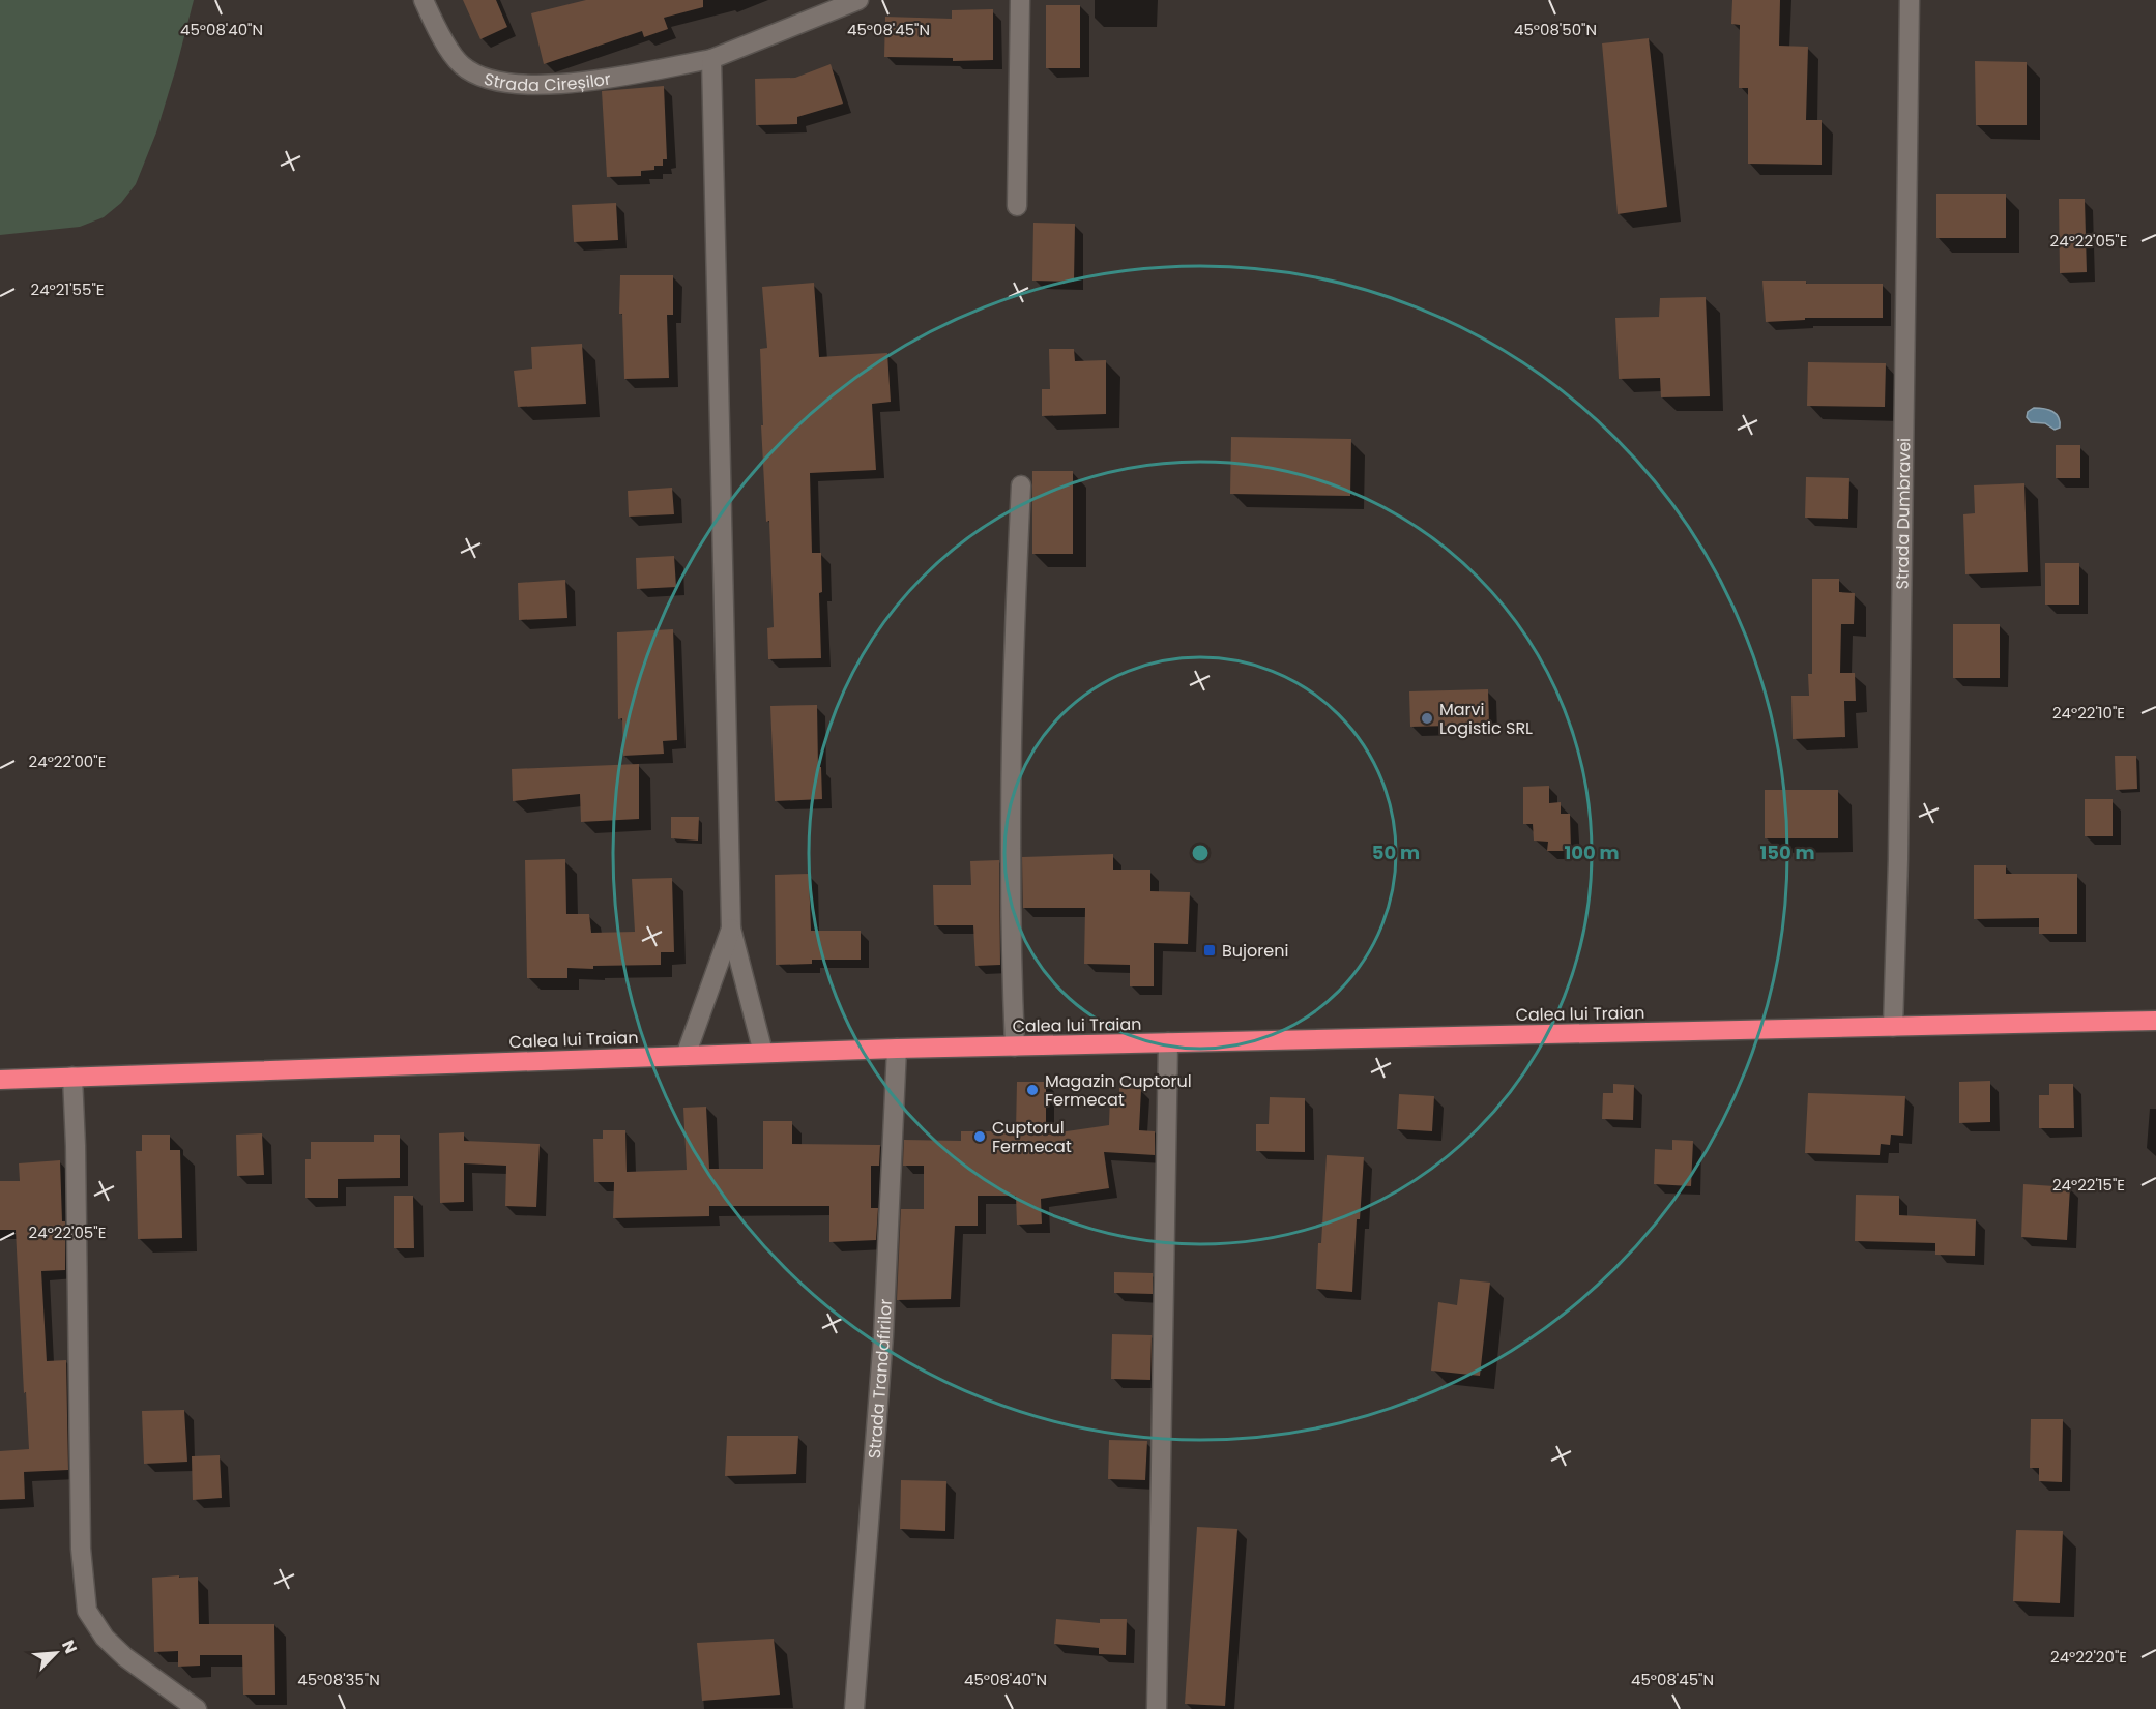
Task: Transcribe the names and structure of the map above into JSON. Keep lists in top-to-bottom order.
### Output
{
  "streets": {
    "highway": ["Calea lui Traian"],
    "street": ["Strada Cireșilor", "Strada Dumbravei", "Strada Trandafirilor"]
  },
  "crossings": [
    ["Strada Dumbravei", "Calea lui Traian"],
    ["Calea lui Traian", "Strada Trandafirilor"]
  ],
  "places": {
    "other": ["Marvi Logistic SRL", "Magazin Cuptorul Fermecat", "Cuptorul Fermecat"],
    "transit": ["Bujoreni"]
  },
  "north": "top right",
  "coordinates": [
    "45°08'40\"N",
    "45°08'45\"N",
    "45°08'50\"N",
    "24°22'05\"E",
    "24°21'55\"E",
    "24°22'10\"E",
    "24°22'00\"E",
    "24°22'15\"E",
    "24°22'20\"E",
    "45°08'35\"N"
  ],
  "rings": ["50 m", "100 m", "150 m"]
}
